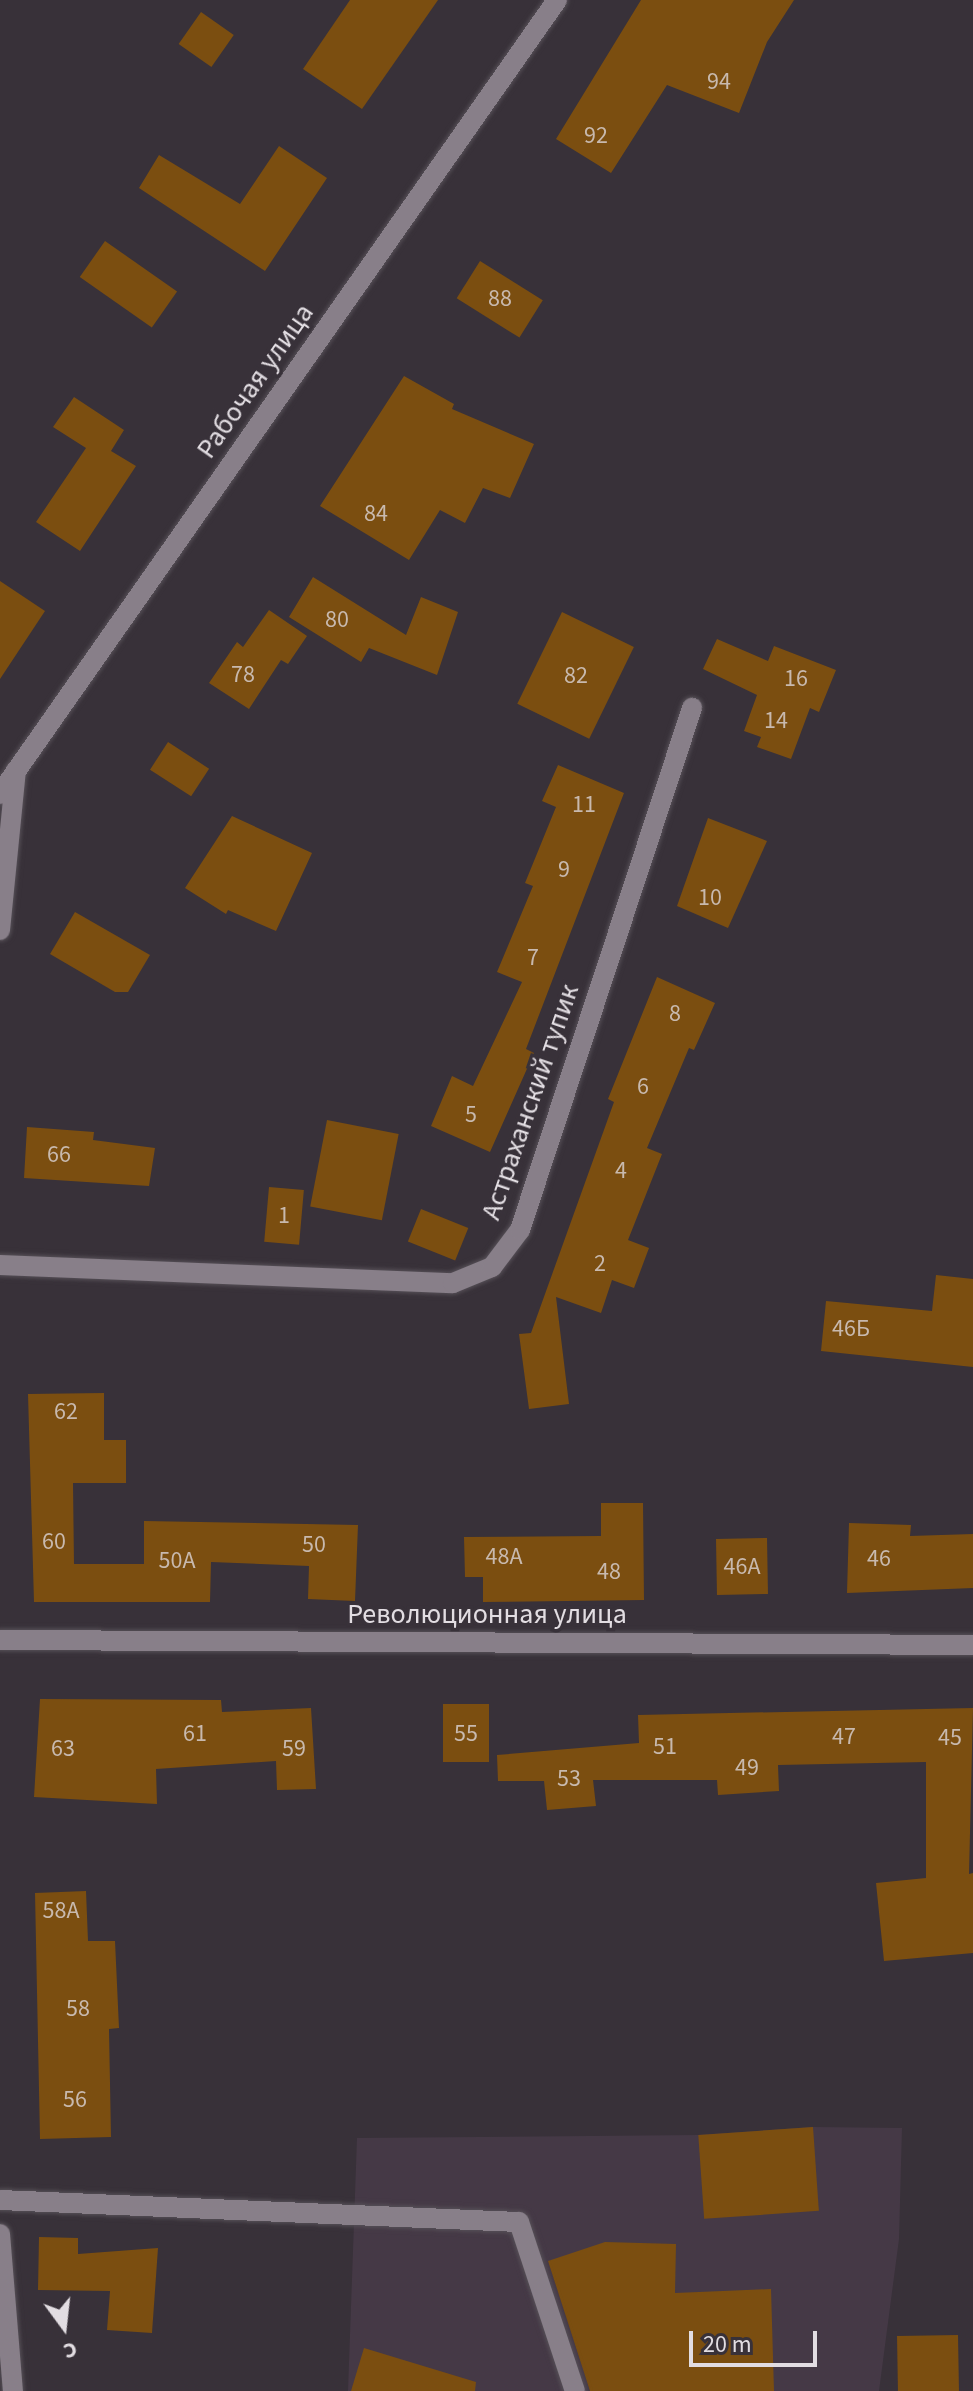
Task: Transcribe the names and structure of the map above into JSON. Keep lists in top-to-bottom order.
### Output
{
  "streets": {
    "street": ["Рабочая улица", "Астраханский тупик", "Революционная улица"]
  },
  "house_numbers": [
    "94",
    "92",
    "88",
    "84",
    "80",
    "78",
    "82",
    "16",
    "14",
    "11",
    "9",
    "10",
    "7",
    "8",
    "6",
    "5",
    "66",
    "4",
    "1",
    "2",
    "46Б",
    "62",
    "60",
    "50",
    "48А",
    "46",
    "50А",
    "46А",
    "48",
    "61",
    "55",
    "47",
    "45",
    "51",
    "63",
    "59",
    "49",
    "53",
    "58А",
    "58",
    "56"
  ],
  "scale_bar": "20 m",
  "north": "bottom"
}
